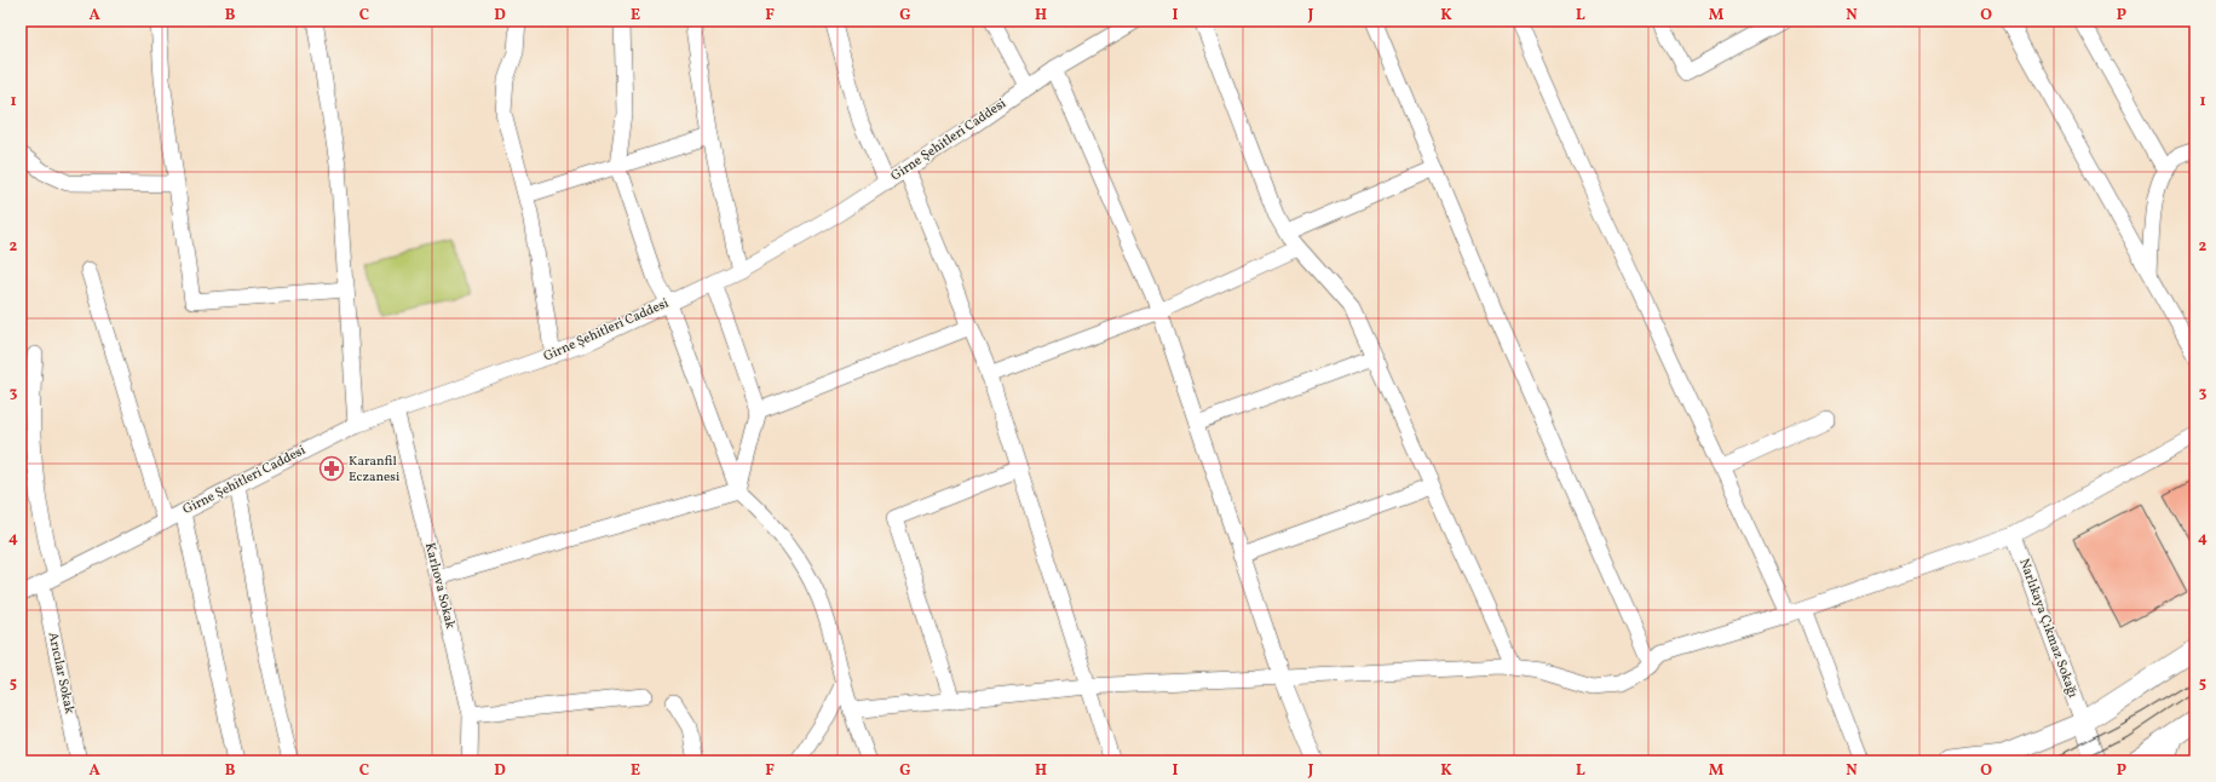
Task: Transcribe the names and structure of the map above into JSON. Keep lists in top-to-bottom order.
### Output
{
  "streets": {
    "street": [
      "Girne Şehitleri Caddesi",
      "Karlıova Sokak",
      "Narlıkaya Çıkmaz Sokağı",
      "Arıcılar Sokak"
    ]
  },
  "crossings": [
    ["Girne Şehitleri Caddesi", "Karlıova Sokak"],
    ["Girne Şehitleri Caddesi", "Arıcılar Sokak"]
  ],
  "places": {
    "pharmacy": ["Karanfil Eczanesi"]
  },
  "grid": {
    "columns": [
      "A",
      "B",
      "C",
      "D",
      "E",
      "F",
      "G",
      "H",
      "I",
      "J",
      "K",
      "L",
      "M",
      "N",
      "O",
      "P"
    ],
    "rows": [
      "1",
      "2",
      "3",
      "4",
      "5"
    ]
  }
}
